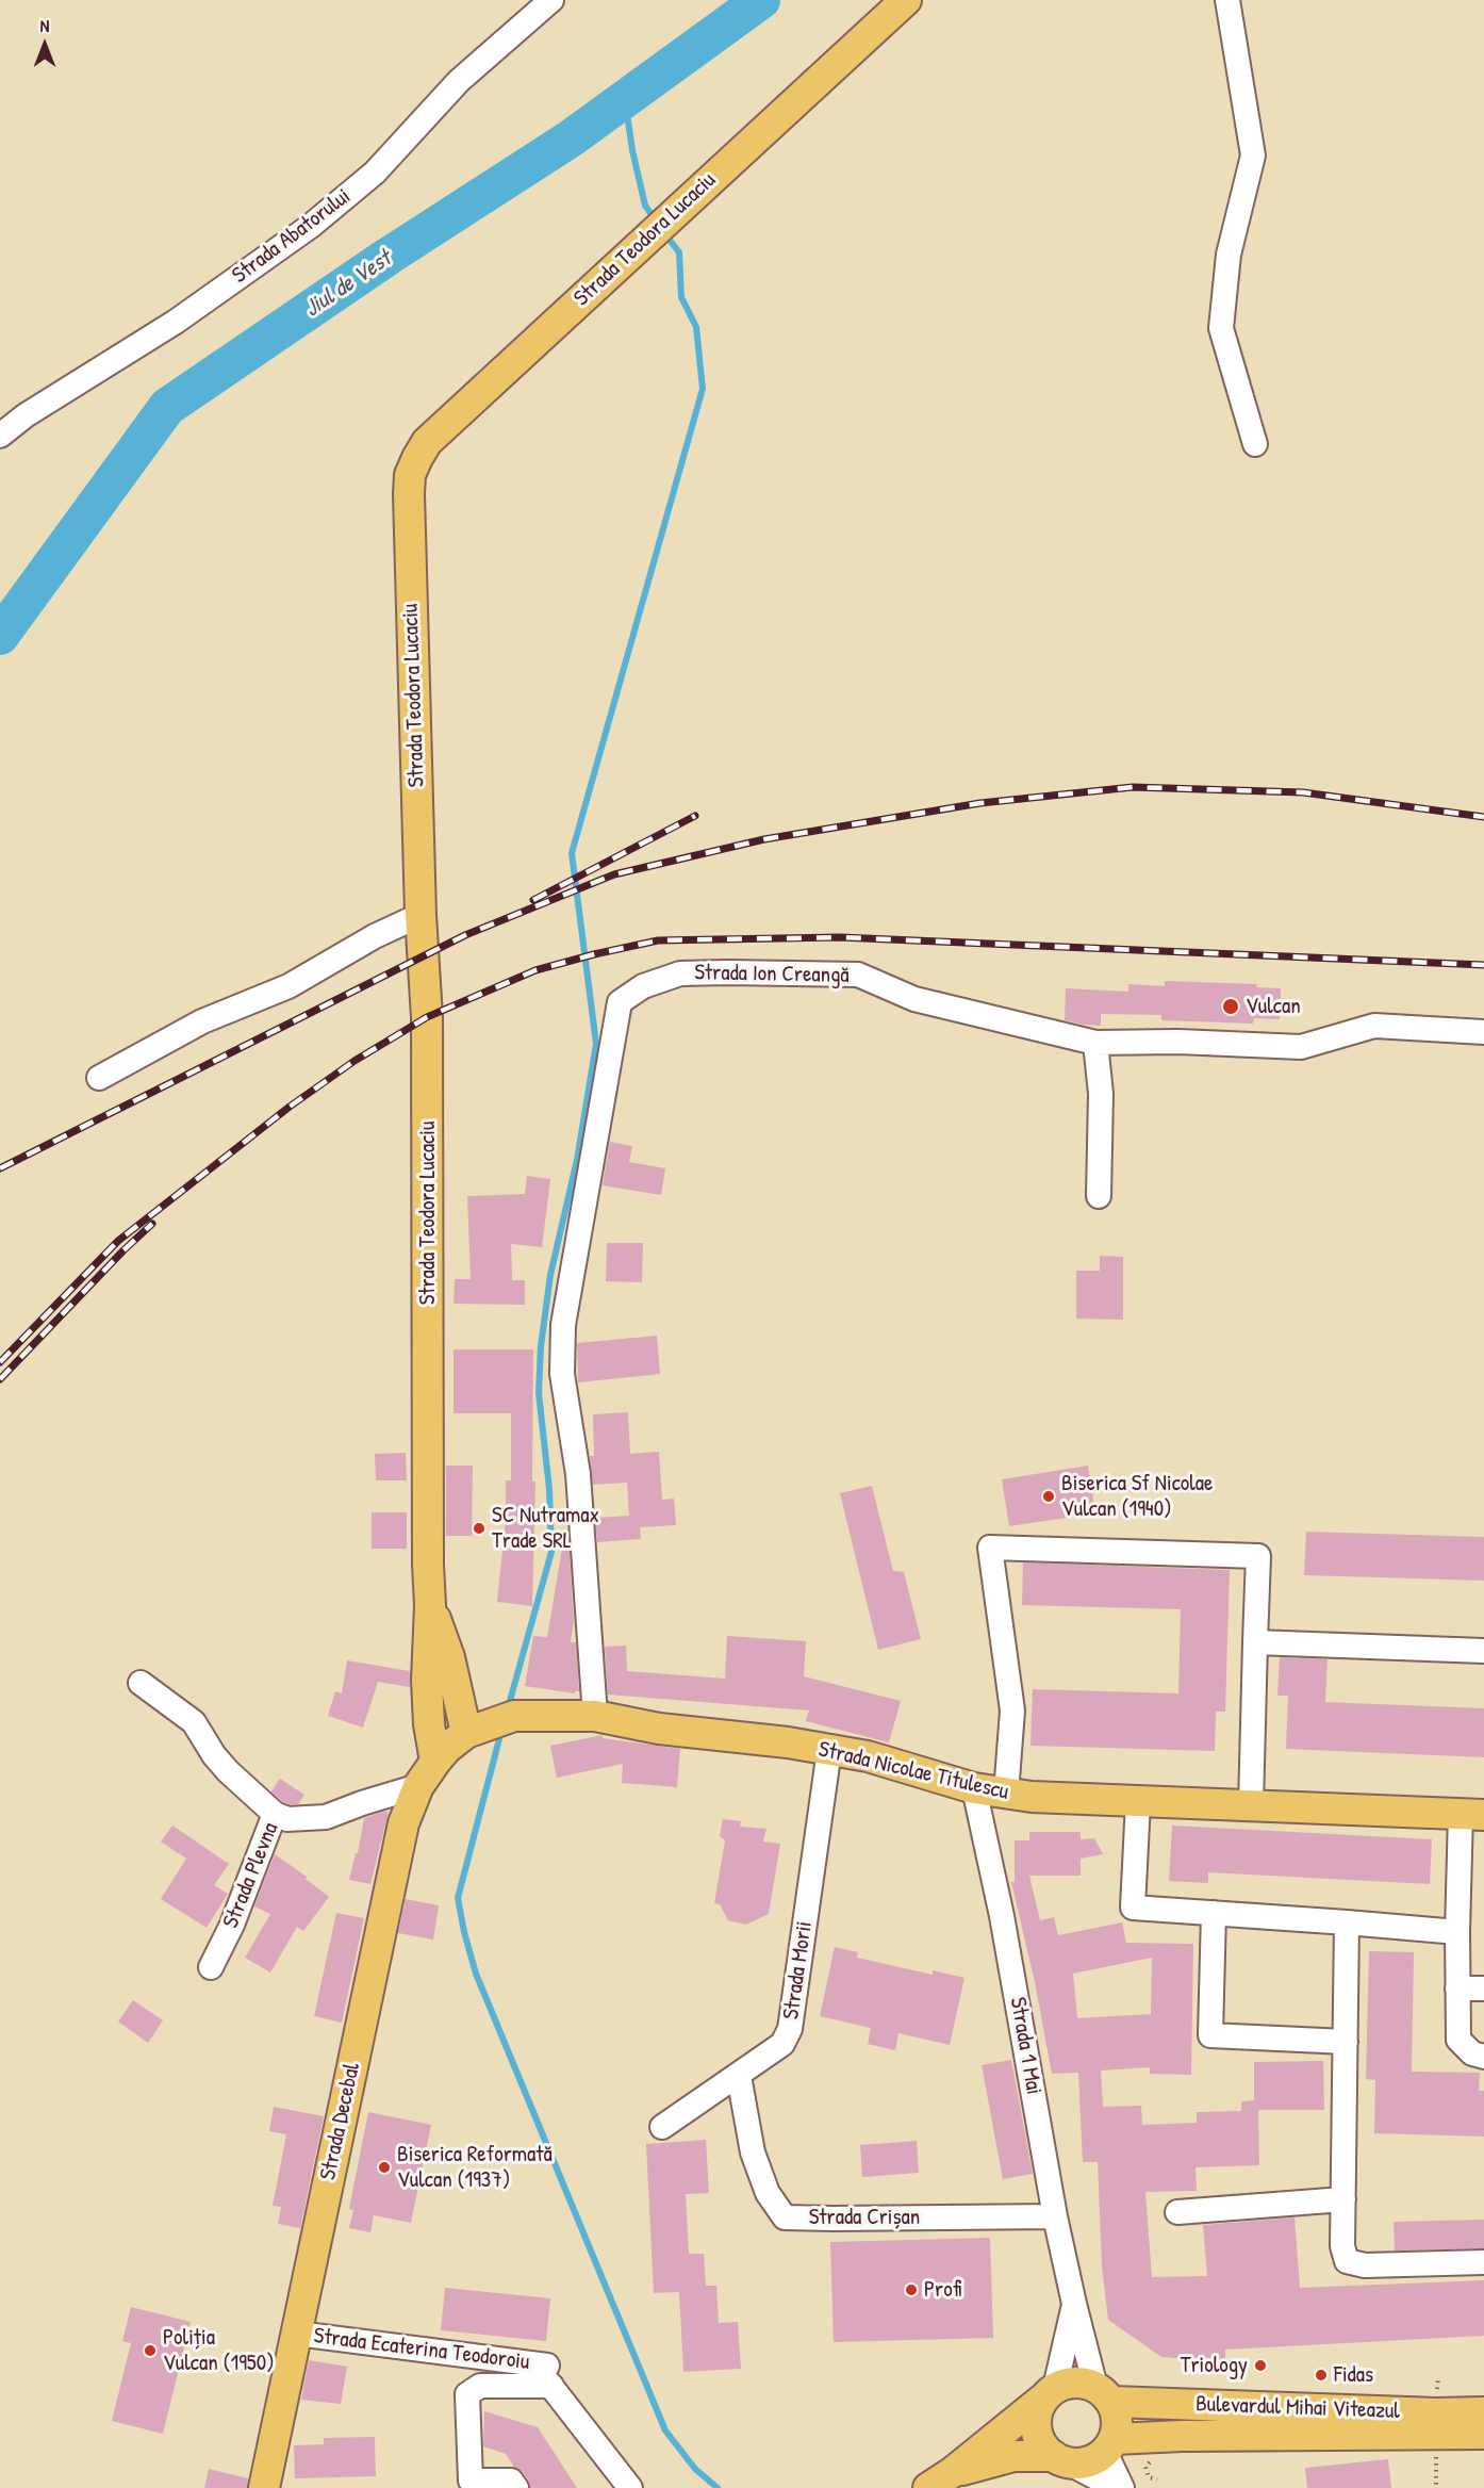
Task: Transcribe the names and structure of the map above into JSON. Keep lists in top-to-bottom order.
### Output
{
  "streets": {
    "main road": [
      "Strada Teodora Lucaciu",
      "Strada Nicolae Titulescu",
      "Strada Decebal",
      "Bulevardul Mihai Viteazul"
    ],
    "street": [
      "Strada Abatorului",
      "Strada Ion Creangă",
      "Strada Plevna",
      "Strada Morii",
      "Strada 1 Mai",
      "Strada Crișan",
      "Strada Ecaterina Teodoroiu"
    ]
  },
  "crossings": [
    ["Strada Teodora Lucaciu", "Strada Nicolae Titulescu"],
    ["Strada Teodora Lucaciu", "Strada Plevna"],
    ["Strada Teodora Lucaciu", "Strada Decebal"],
    ["Strada Ion Creangă", "Strada Nicolae Titulescu"],
    ["Strada Nicolae Titulescu", "Strada Plevna"],
    ["Strada Nicolae Titulescu", "Strada Morii"],
    ["Strada Nicolae Titulescu", "Strada 1 Mai"],
    ["Strada Nicolae Titulescu", "Strada Decebal"],
    ["Strada Plevna", "Strada Decebal"],
    ["Strada Morii", "Strada Crișan"],
    ["Strada 1 Mai", "Strada Crișan"],
    ["Strada 1 Mai", "Bulevardul Mihai Viteazul"],
    ["Strada Decebal", "Strada Ecaterina Teodoroiu"]
  ],
  "water": ["Jiul de Vest"],
  "places": [
    "Vulcan",
    "Biserica Sf Nicolae Vulcan (1940)",
    "SC Nutramax Trade SRL",
    "Biserica Reformată Vulcan (1937)",
    "Profi",
    "Poliția Vulcan (1950)",
    "Triology",
    "Fidas"
  ],
  "north": "top"
}
